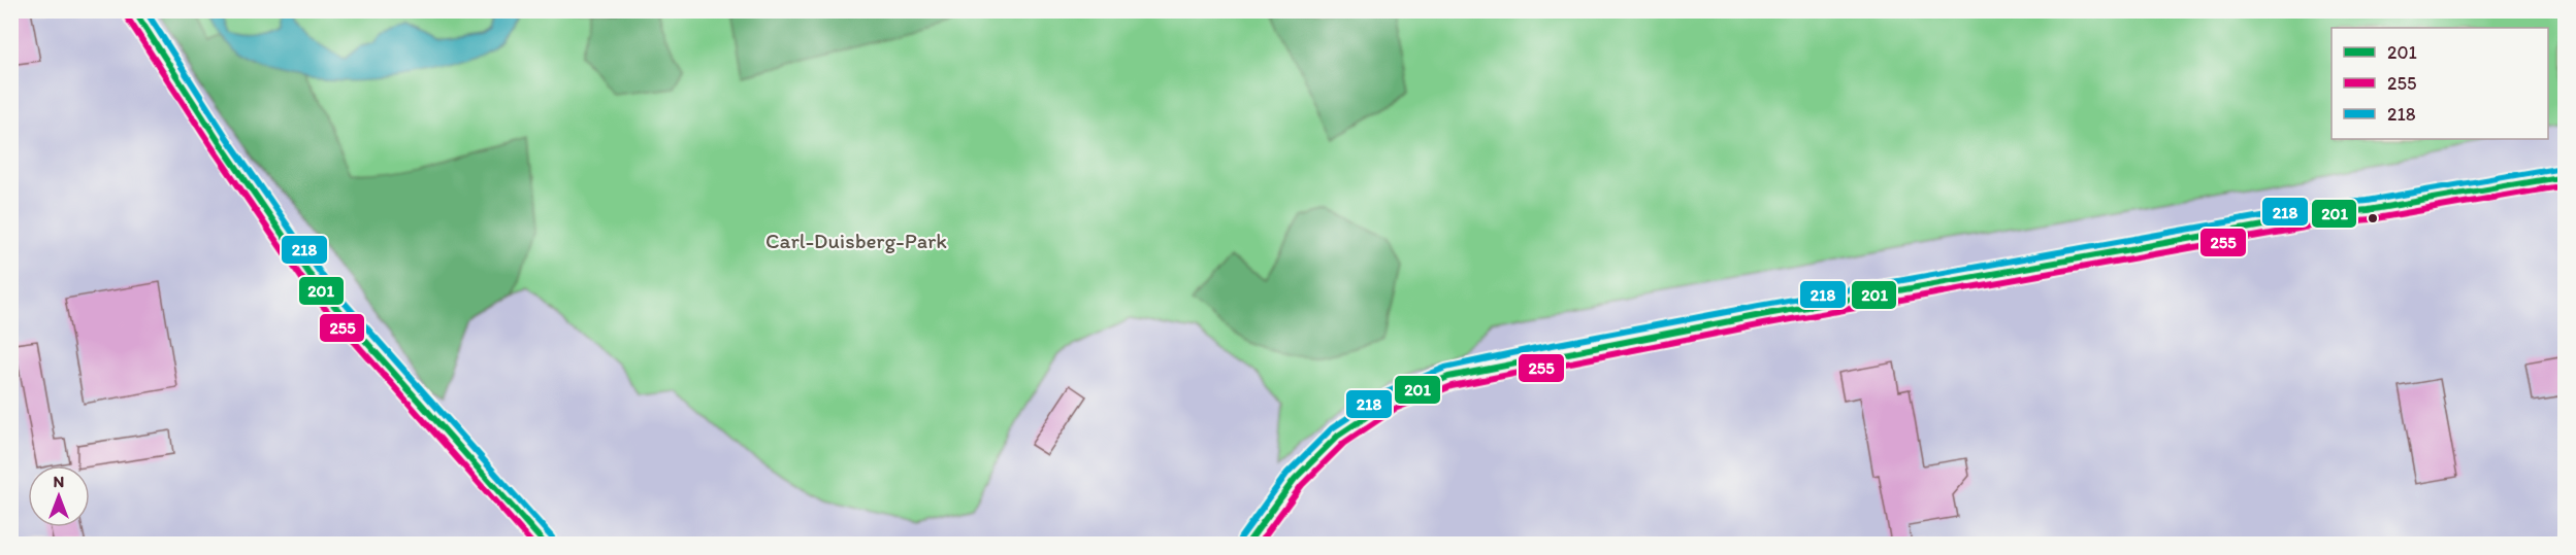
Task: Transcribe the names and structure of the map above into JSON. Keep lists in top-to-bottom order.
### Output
{
  "parks": ["Carl-Duisberg-Park"],
  "lines": ["transit line 201", "transit line 218", "transit line 255"],
  "legend": ["201", "255", "218"],
  "north": "top"
}
